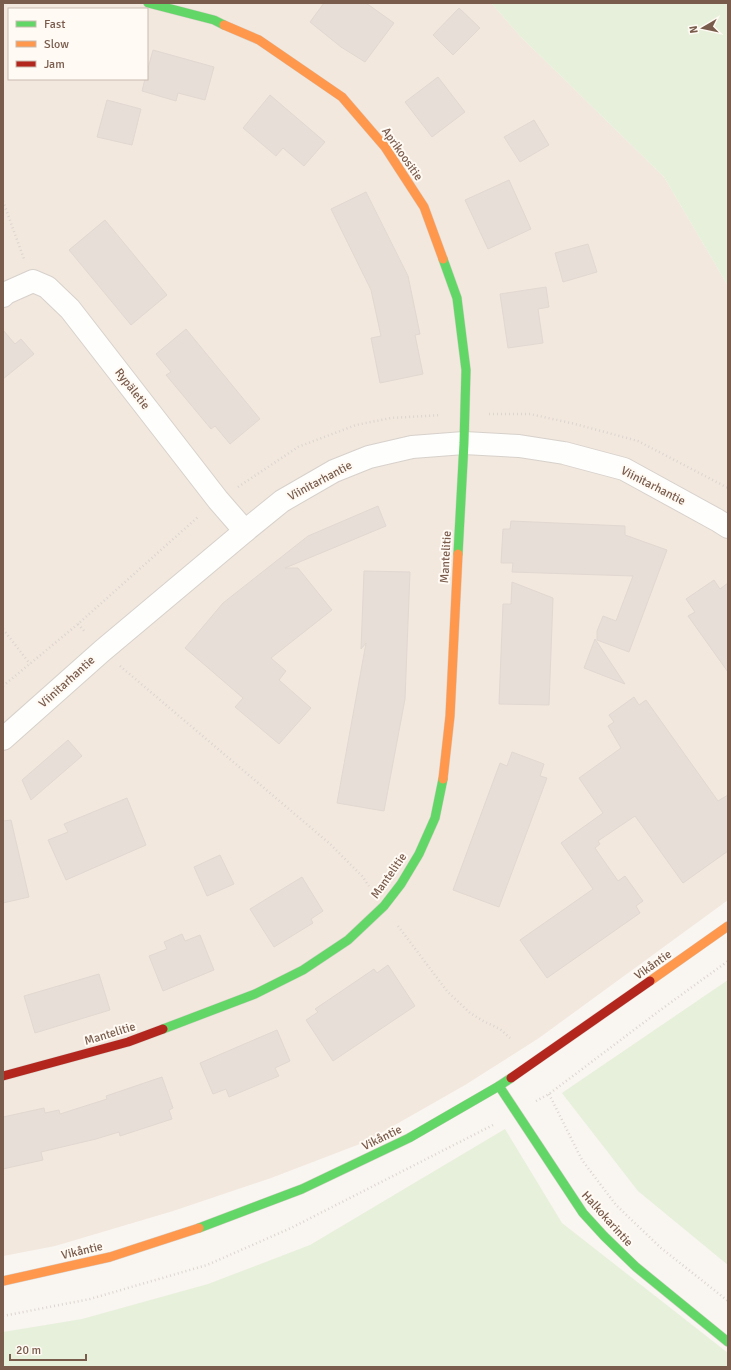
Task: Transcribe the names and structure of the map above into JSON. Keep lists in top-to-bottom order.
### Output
{
  "streets": {
    "street": [
      "Aprikoositie",
      "Rypäletie",
      "Viinitarhantie",
      "Mantelitie",
      "Vikåntie",
      "Halkokarintie"
    ]
  },
  "crossings": [
    ["Aprikoositie", "Viinitarhantie"],
    ["Aprikoositie", "Mantelitie"],
    ["Rypäletie", "Viinitarhantie"],
    ["Viinitarhantie", "Mantelitie"],
    ["Vikåntie", "Halkokarintie"]
  ],
  "legend": ["Fast", "Slow", "Jam"],
  "scale_bar": "20 m",
  "north": "left"
}
